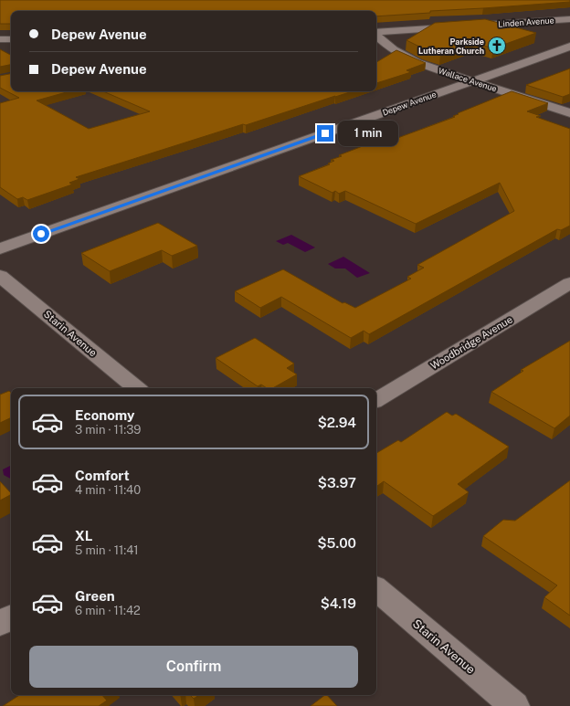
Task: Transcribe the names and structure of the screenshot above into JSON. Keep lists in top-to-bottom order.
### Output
{
  "streets": {
    "street": [
      "Linden Avenue",
      "Wallace Avenue",
      "Depew Avenue",
      "Starin Avenue",
      "Woodbridge Avenue"
    ]
  },
  "crossings": [
    ["Wallace Avenue", "Depew Avenue"]
  ],
  "places": {
    "church": ["Parkside Lutheran Church"]
  },
  "page": {
    "banner": ["Depew Avenue", "Depew Avenue"],
    "bubble": "1 min",
    "list": [
      {
        "name": "Economy",
        "note": "3 min · 11:39",
        "value": "$2.94"
      },
      {
        "name": "Comfort",
        "note": "4 min · 11:40",
        "value": "$3.97"
      },
      {
        "name": "XL",
        "note": "5 min · 11:41",
        "value": "$5.00"
      },
      {
        "name": "Green",
        "note": "6 min · 11:42",
        "value": "$4.19"
      }
    ],
    "buttons": "Confirm"
  }
}
